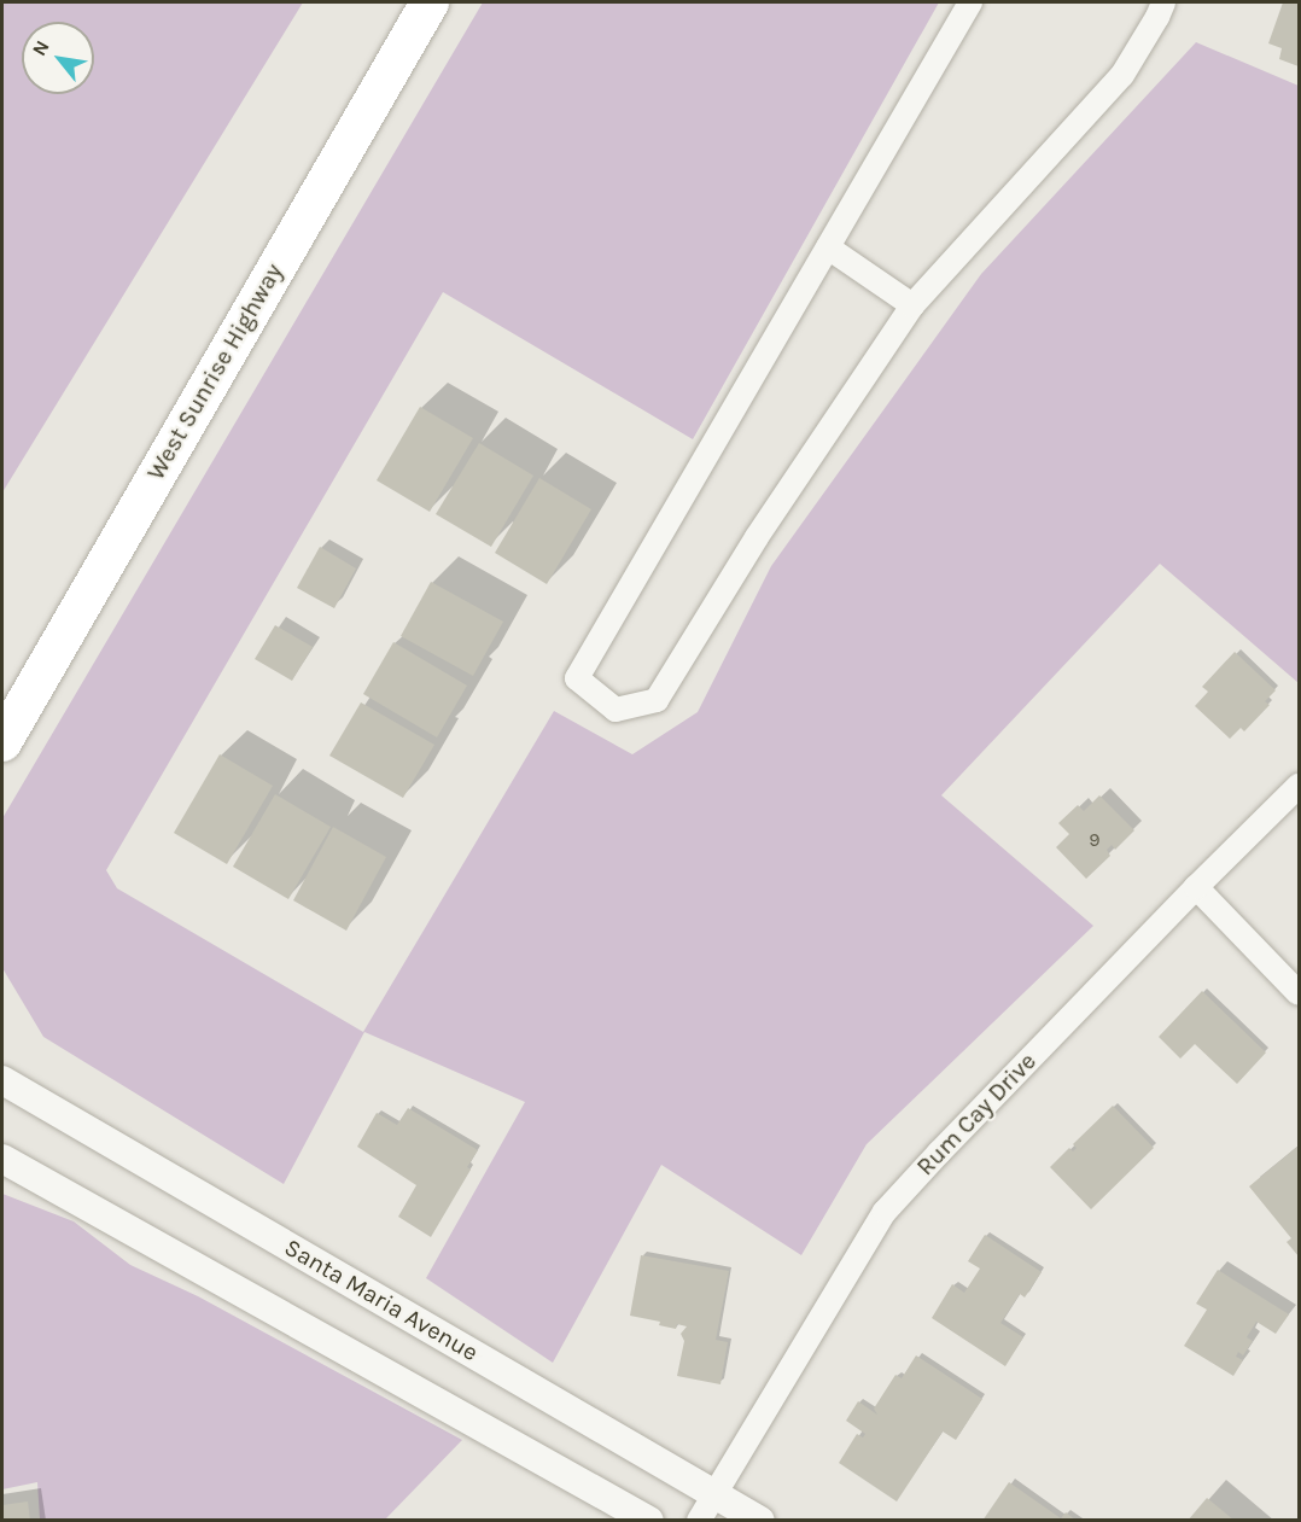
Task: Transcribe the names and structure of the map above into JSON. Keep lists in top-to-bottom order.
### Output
{
  "streets": {
    "main road": ["West Sunrise Highway"],
    "street": ["Rum Cay Drive", "Santa Maria Avenue"]
  },
  "crossings": [
    ["Rum Cay Drive", "Santa Maria Avenue"]
  ],
  "house_numbers": ["9"],
  "north": "top left"
}
